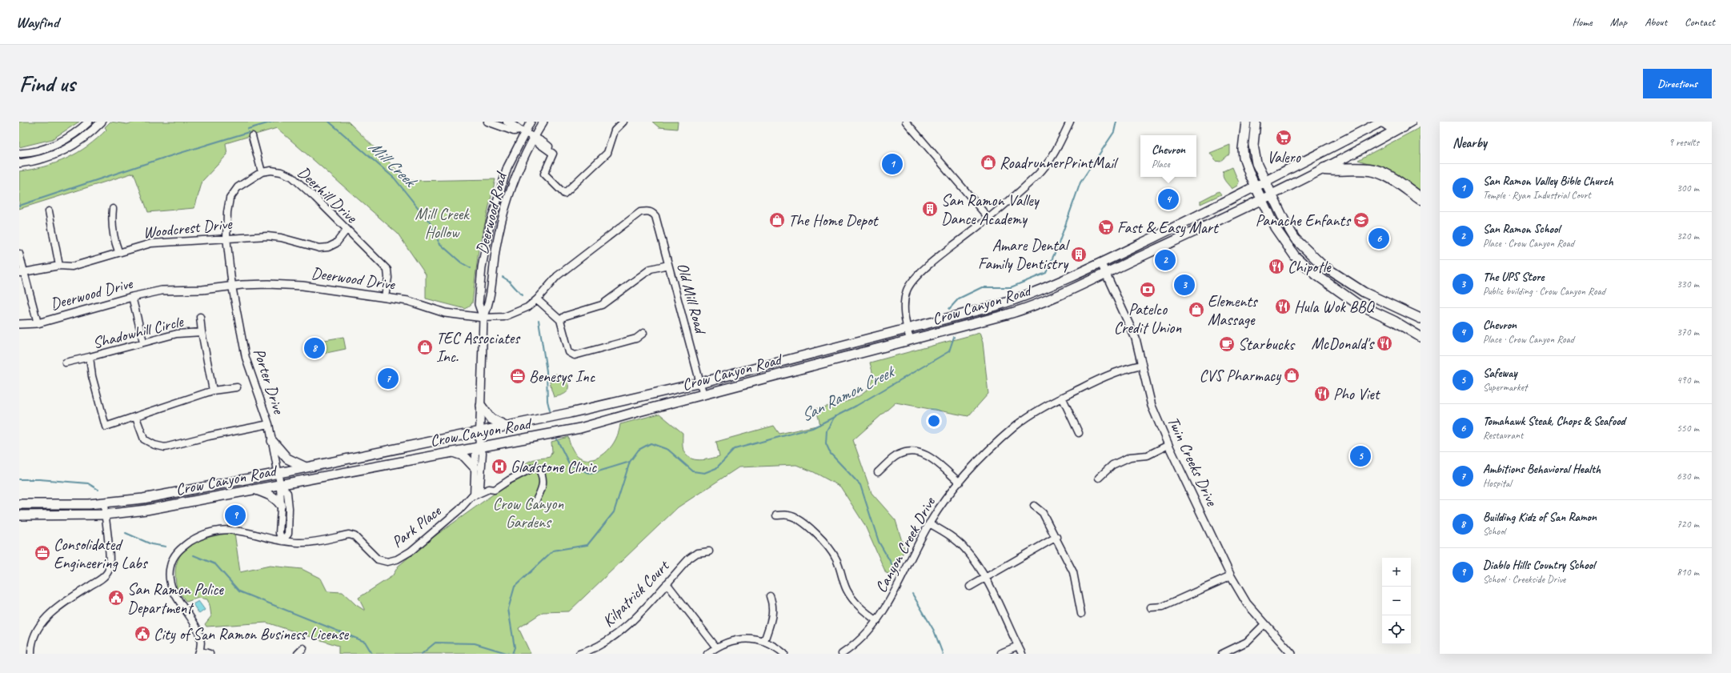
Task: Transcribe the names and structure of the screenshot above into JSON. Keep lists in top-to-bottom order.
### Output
{
  "streets": {
    "main road": ["Crow Canyon Road"],
    "street": [
      "Deerhill Drive",
      "Deerwood Road",
      "Woodcrest Drive",
      "Deerwood Drive",
      "Old Mill Road",
      "Shadowhill Circle",
      "Porter Drive",
      "Twin Creeks Drive",
      "Park Place",
      "Canyon Creek Drive",
      "Kilpatrick Court"
    ]
  },
  "crossings": [
    ["Deerhill Drive", "Woodcrest Drive"],
    ["Deerhill Drive", "Deerwood Drive"],
    ["Deerwood Road", "Deerwood Drive"],
    ["Deerwood Road", "Crow Canyon Road"],
    ["Deerwood Road", "Park Place"],
    ["Deerwood Drive", "Old Mill Road"],
    ["Deerwood Drive", "Porter Drive"],
    ["Old Mill Road", "Crow Canyon Road"],
    ["Crow Canyon Road", "Porter Drive"],
    ["Crow Canyon Road", "Twin Creeks Drive"],
    ["Crow Canyon Road", "Park Place"],
    ["Twin Creeks Drive", "Canyon Creek Drive"]
  ],
  "water": ["Mill Creek", "San Ramon Creek"],
  "parks": ["Mill Creek Hollow", "Crow Canyon Gardens"],
  "places": {
    "supermarket": ["Valero", "Fast & Easy Mart"],
    "shop": [
      "RoadrunnerPrintMail",
      "The Home Depot",
      "Elements Massage",
      "TEC Associates Inc.",
      "CVS Pharmacy"
    ],
    "building": ["San Ramon Valley Dance Academy", "Amare Dental Family Dentistry"],
    "school or university": ["Panache Enfants"],
    "restaurant": [
      "Chipotle",
      "Hula Wok BBQ",
      "McDonald's",
      "Pho Viet"
    ],
    "bank": ["Patelco Credit Union"],
    "cafe": ["Starbucks"],
    "office": ["Benesys Inc", "Consolidated Engineering Labs"],
    "hospital": ["Gladstone Clinic"],
    "public building": ["San Ramon Police Department", "City of San Ramon Business License"]
  },
  "page": {
    "header": "Wayfind",
    "nav": [
      "Home",
      "Map",
      "About",
      "Contact"
    ],
    "buttons": "Directions",
    "title": "Find us",
    "heading": ["Nearby", "9 results"],
    "popup": ["Chevron", "Place"],
    "pins": [
      "1",
      "4",
      "6",
      "2",
      "3",
      "8",
      "7",
      "5",
      "9"
    ],
    "list": [
      {
        "mark": "1",
        "name": "San Ramon Valley Bible Church",
        "note": "Temple · Ryan Industrial Court",
        "value": "300 m"
      },
      {
        "mark": "2",
        "name": "San Ramon School",
        "note": "Place · Crow Canyon Road",
        "value": "320 m"
      },
      {
        "mark": "3",
        "name": "The UPS Store",
        "note": "Public building · Crow Canyon Road",
        "value": "330 m"
      },
      {
        "mark": "4",
        "name": "Chevron",
        "note": "Place · Crow Canyon Road",
        "value": "370 m"
      },
      {
        "mark": "5",
        "name": "Safeway",
        "note": "Supermarket",
        "value": "490 m"
      },
      {
        "mark": "6",
        "name": "Tomahawk Steak, Chops & Seafood",
        "note": "Restaurant",
        "value": "550 m"
      },
      {
        "mark": "7",
        "name": "Ambitions Behavioral Health",
        "note": "Hospital",
        "value": "630 m"
      },
      {
        "mark": "8",
        "name": "Building Kidz of San Ramon",
        "note": "School",
        "value": "720 m"
      },
      {
        "mark": "9",
        "name": "Diablo Hills Country School",
        "note": "School · Creekside Drive",
        "value": "810 m"
      }
    ],
    "map_buttons": ["+", "−"]
  }
}
